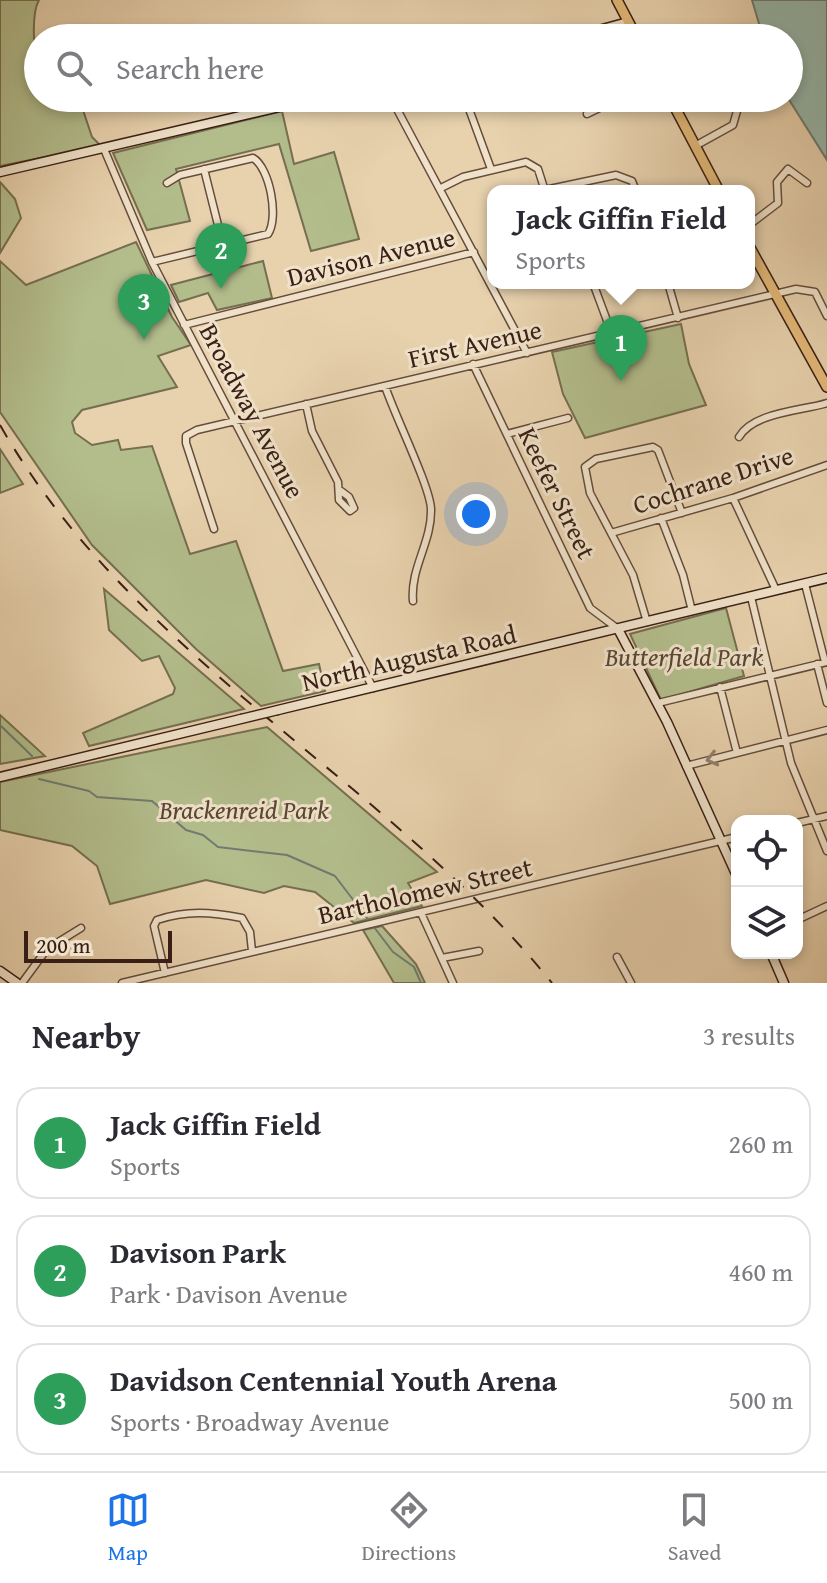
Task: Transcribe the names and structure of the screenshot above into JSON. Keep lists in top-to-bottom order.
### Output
{
  "streets": {
    "main road": ["North Augusta Road"],
    "street": [
      "Davison Avenue",
      "First Avenue",
      "Broadway Avenue",
      "Cochrane Drive",
      "Keefer Street",
      "Bartholomew Street"
    ]
  },
  "crossings": [
    ["Davison Avenue", "Broadway Avenue"],
    ["First Avenue", "Broadway Avenue"],
    ["First Avenue", "Keefer Street"],
    ["Broadway Avenue", "North Augusta Road"],
    ["Keefer Street", "North Augusta Road"]
  ],
  "parks": ["Butterfield Park", "Brackenreid Park"],
  "scale_bar": "200 m",
  "page": {
    "search": "Search here",
    "popup": ["Jack Giffin Field", "Sports"],
    "pins": ["2", "3", "1"],
    "scale": "200 m",
    "heading": ["Nearby", "3 results"],
    "list": [
      {
        "mark": "1",
        "name": "Jack Giffin Field",
        "note": "Sports",
        "value": "260 m"
      },
      {
        "mark": "2",
        "name": "Davison Park",
        "note": "Park · Davison Avenue",
        "value": "460 m"
      },
      {
        "mark": "3",
        "name": "Davidson Centennial Youth Arena",
        "note": "Sports · Broadway Avenue",
        "value": "500 m"
      }
    ],
    "nav": ["Map", "Directions", "Saved"]
  }
}
